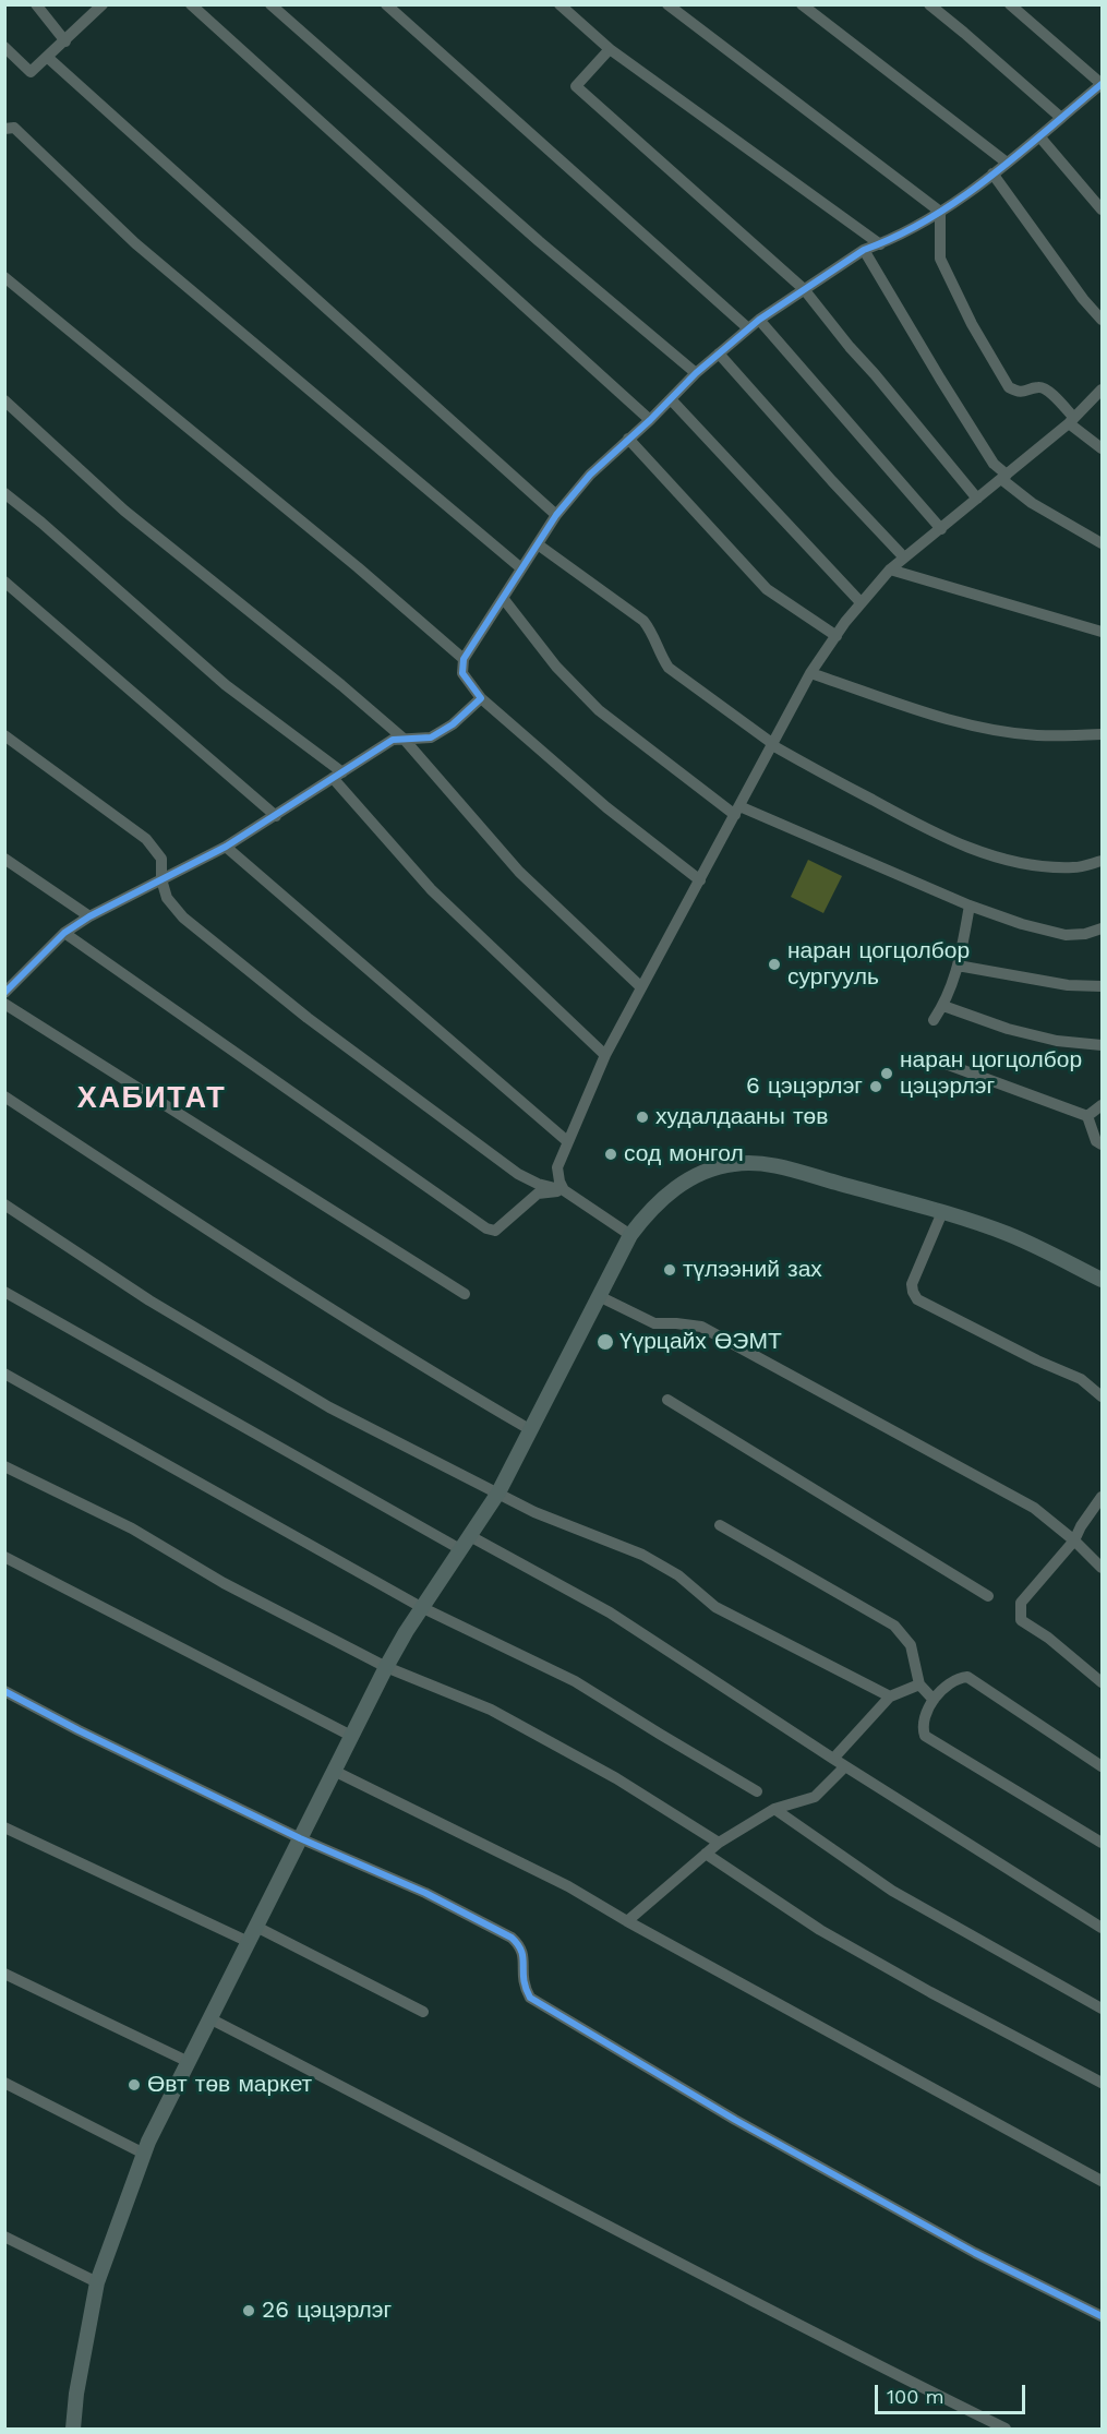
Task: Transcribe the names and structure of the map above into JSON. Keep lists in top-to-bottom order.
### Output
{
  "districts": ["ХАБИТАТ"],
  "places": [
    "наран цогцолбор сургууль",
    "наран цогцолбор цэцэрлэг",
    "6 цэцэрлэг",
    "худалдааны төв",
    "сод монгол",
    "түлээний зах",
    "Үүрцайх ӨЭМТ",
    "Өвт төв маркет",
    "26 цэцэрлэг"
  ],
  "scale_bar": "100 m"
}
